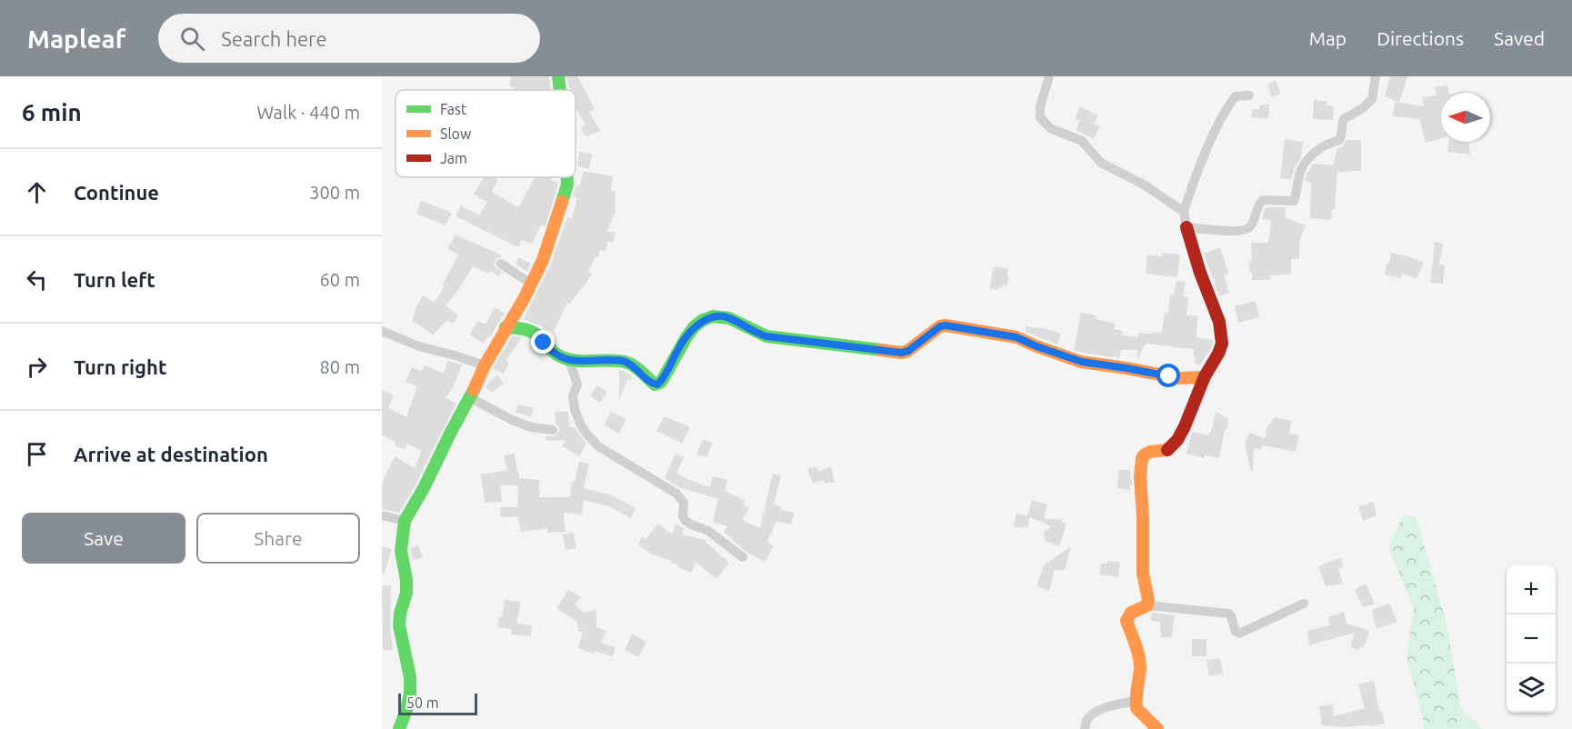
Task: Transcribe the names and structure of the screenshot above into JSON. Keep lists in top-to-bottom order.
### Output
{
  "legend": ["Fast", "Slow", "Jam"],
  "scale_bar": "50 m",
  "north": "left",
  "page": {
    "header": "Mapleaf",
    "search": "Search here",
    "nav": ["Map", "Directions", "Saved"],
    "heading": ["6 min", "Walk · 440 m"],
    "list": [
      ["Continue", "300 m"],
      ["Turn left", "60 m"],
      ["Turn right", "80 m"],
      "Arrive at destination"
    ],
    "buttons": ["Save", "Share"],
    "map_buttons": ["+", "−"],
    "scale": "50 m"
  }
}
